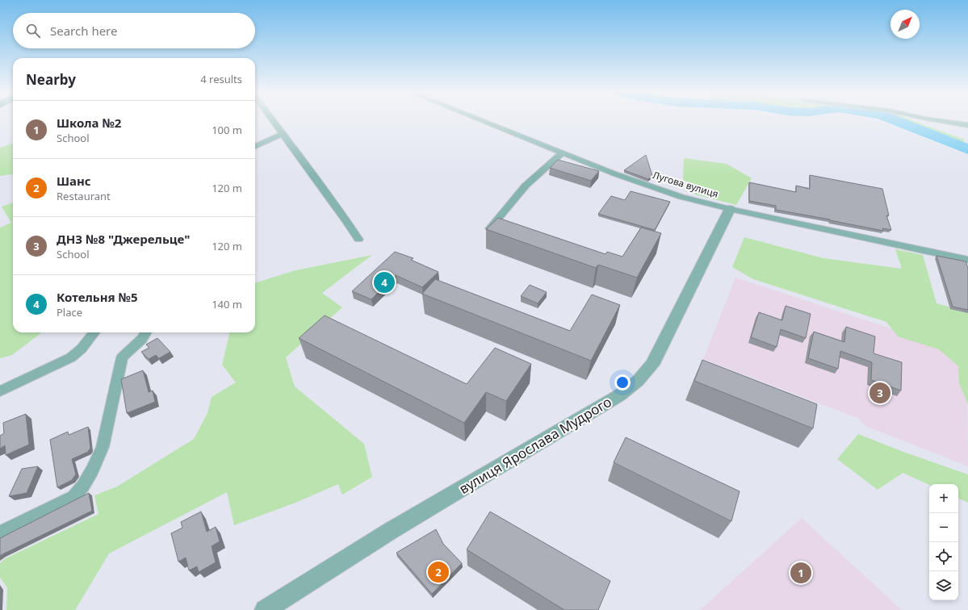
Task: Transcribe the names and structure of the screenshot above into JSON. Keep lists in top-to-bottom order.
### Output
{
  "streets": {
    "street": ["Лугова вулиця", "вулиця Ярослава Мудрого"]
  },
  "crossings": [
    ["Лугова вулиця", "вулиця Ярослава Мудрого"]
  ],
  "north": "top right",
  "page": {
    "search": "Search here",
    "heading": ["Nearby", "4 results"],
    "list": [
      {
        "mark": "1",
        "name": "Школа №2",
        "note": "School",
        "value": "100 m"
      },
      {
        "mark": "2",
        "name": "Шанс",
        "note": "Restaurant",
        "value": "120 m"
      },
      {
        "mark": "3",
        "name": "ДНЗ №8 \"Джерельце\"",
        "note": "School",
        "value": "120 m"
      },
      {
        "mark": "4",
        "name": "Котельня №5",
        "note": "Place",
        "value": "140 m"
      }
    ],
    "pins": [
      "4",
      "3",
      "2",
      "1"
    ],
    "map_buttons": ["+", "−"]
  }
}
